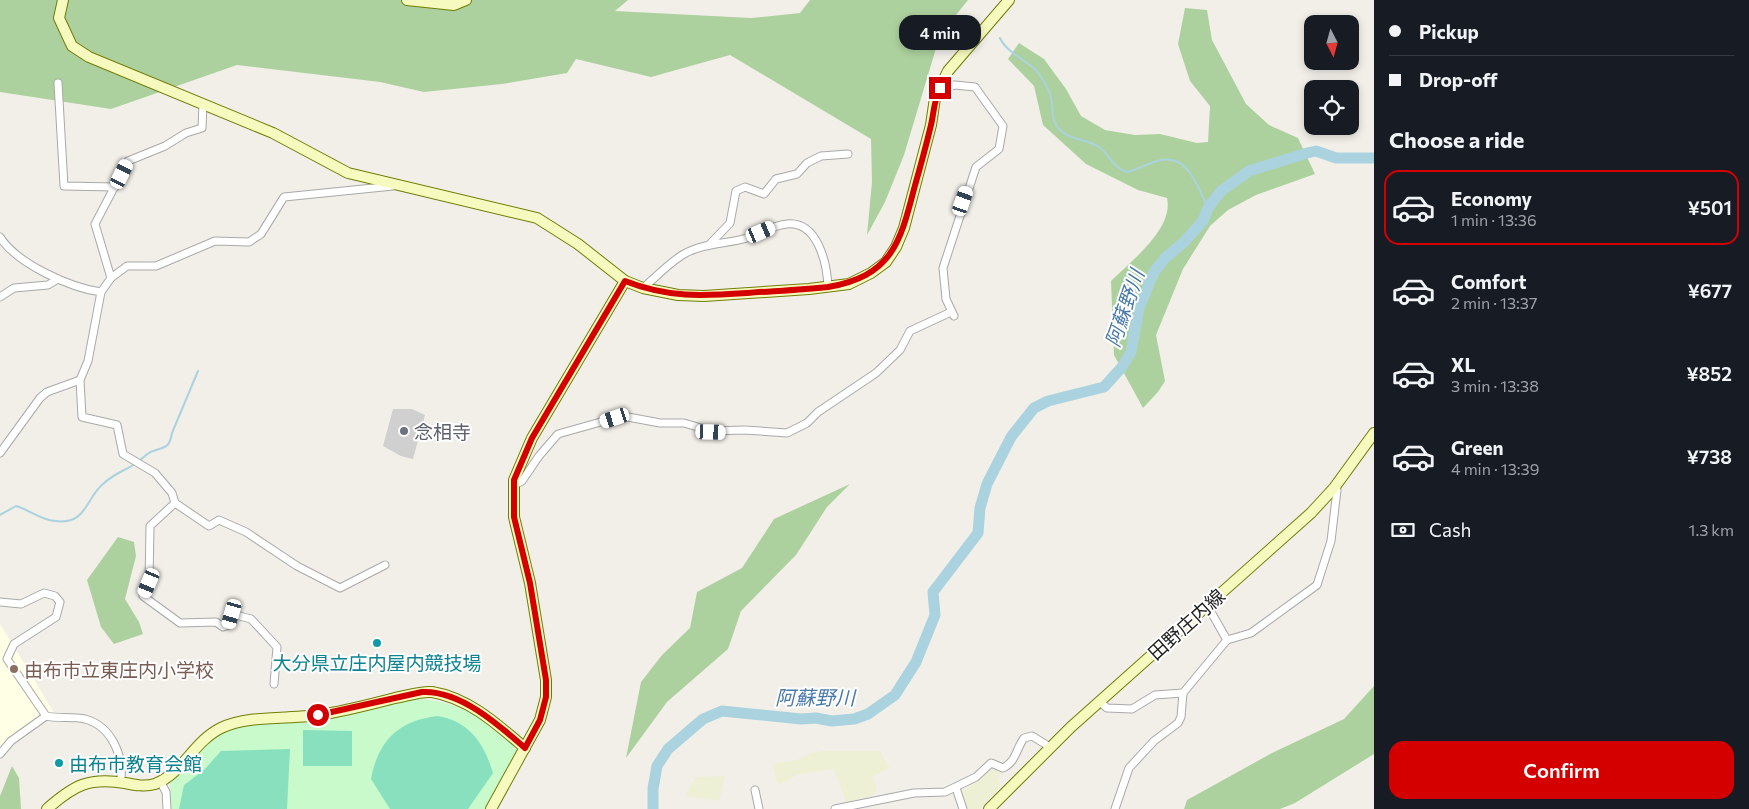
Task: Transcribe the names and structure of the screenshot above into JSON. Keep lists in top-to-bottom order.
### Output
{
  "streets": {
    "street": ["田野庄内線"]
  },
  "water": ["阿蘇野川"],
  "places": [
    "念相寺",
    "大分県立庄内屋内競技場",
    "由布市立東庄内小学校",
    "由布市教育会館"
  ],
  "north": "bottom",
  "page": {
    "banner": ["Pickup", "Drop-off"],
    "bubble": "4 min",
    "heading": "Choose a ride",
    "list": [
      {
        "name": "Economy",
        "note": "1 min · 13:36",
        "value": "¥501"
      },
      {
        "name": "Comfort",
        "note": "2 min · 13:37",
        "value": "¥677"
      },
      {
        "name": "XL",
        "note": "3 min · 13:38",
        "value": "¥852"
      },
      {
        "name": "Green",
        "note": "4 min · 13:39",
        "value": "¥738"
      }
    ],
    "pay": ["Cash", "1.3 km"],
    "buttons": "Confirm"
  }
}
